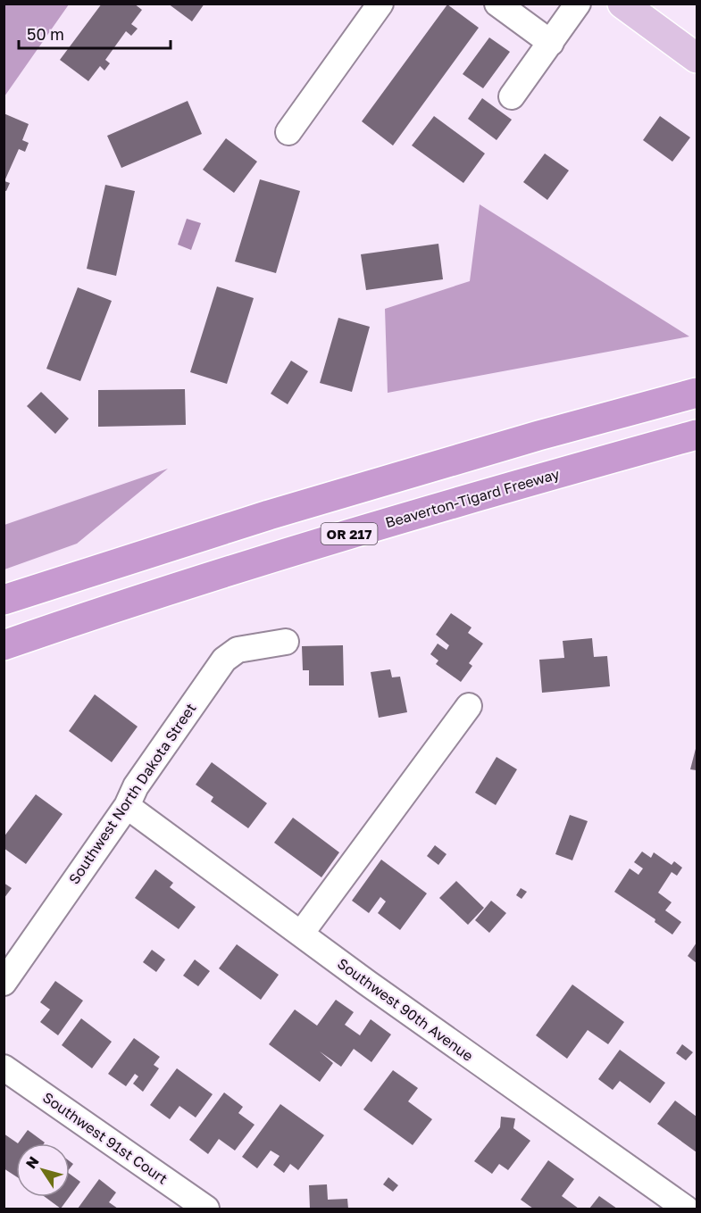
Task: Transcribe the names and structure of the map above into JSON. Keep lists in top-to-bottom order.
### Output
{
  "streets": {
    "highway": ["Beaverton-Tigard Freeway", "OR 217"],
    "street": ["Southwest North Dakota Street", "Southwest 90th Avenue", "Southwest 91st Court"]
  },
  "crossings": [
    ["Southwest North Dakota Street", "Southwest 90th Avenue"]
  ],
  "scale_bar": "50 m",
  "north": "top left"
}
